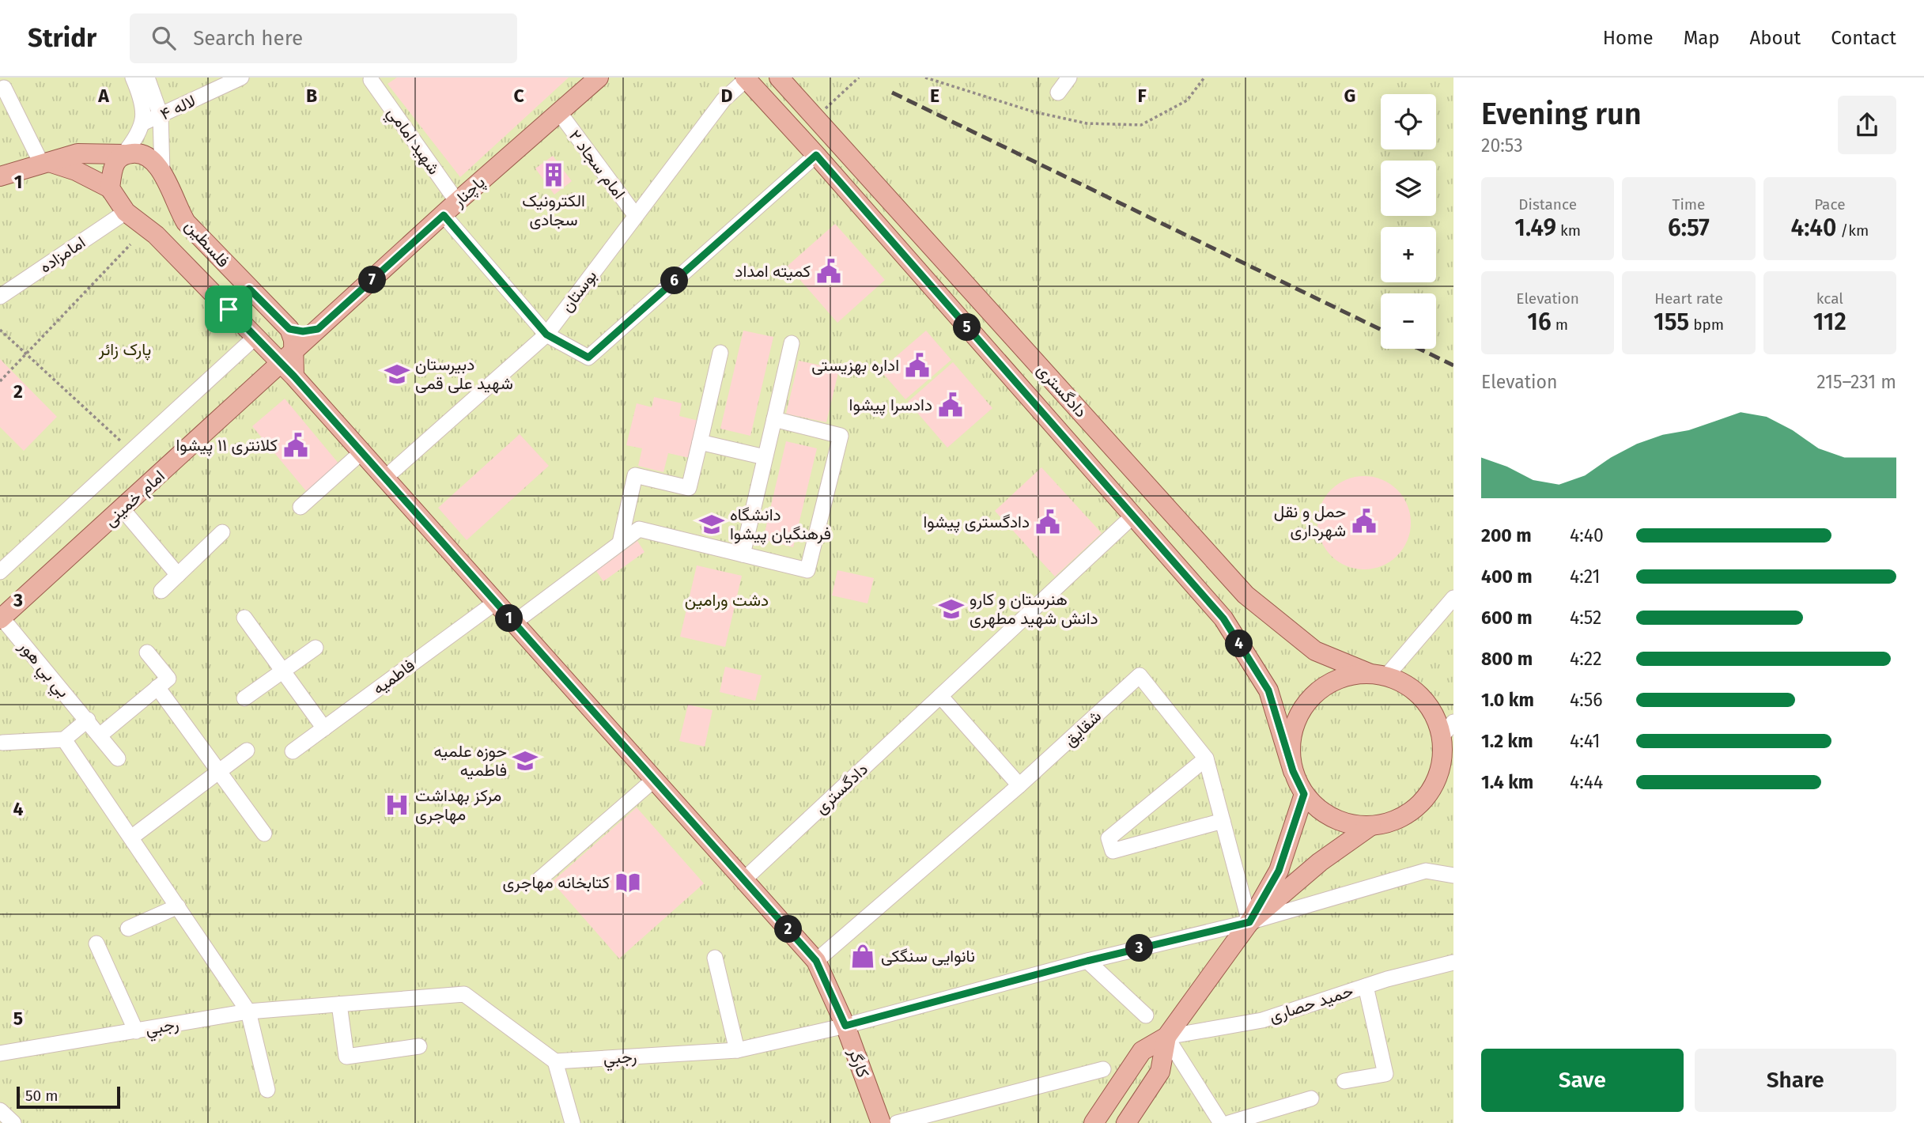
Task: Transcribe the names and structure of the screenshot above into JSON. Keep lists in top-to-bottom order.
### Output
{
  "streets": {
    "main road": [
      "پاچنار",
      "فلسطین",
      "دادگستری",
      "امام خمینی",
      "کارگر"
    ],
    "street": [
      "لاله ۴",
      "شهيد امامي",
      "امام سجاد ۲",
      "امامزاده",
      "بوستان",
      "بي بي هور",
      "فاطميه",
      "شقايق",
      "حمید حصاری",
      "رجبي"
    ]
  },
  "crossings": [
    ["شهيد امامي", "پاچنار"],
    ["شهيد امامي", "بوستان"],
    ["امام سجاد ۲", "پاچنار"],
    ["امام سجاد ۲", "بوستان"],
    ["پاچنار", "فلسطین"],
    ["پاچنار", "امام خمینی"],
    ["پاچنار", "کارگر"],
    ["فلسطین", "امامزاده"],
    ["فلسطین", "امام خمینی"],
    ["فلسطین", "کارگر"],
    ["بوستان", "دادگستری"],
    ["بوستان", "کارگر"],
    ["دادگستری", "کارگر"],
    ["امام خمینی", "بي بي هور"],
    ["امام خمینی", "کارگر"],
    ["فاطميه", "کارگر"],
    ["شقايق", "رجبي"],
    ["شقايق", "کارگر"],
    ["رجبي", "کارگر"]
  ],
  "parks": ["پارک زائر", "دشت ورامین"],
  "places": {
    "building": ["الکترونیک سجادی"],
    "public building": [
      "کمیته امداد",
      "اداره بهزیستی",
      "دادسرا پیشوا",
      "کلانتری ۱۱ پیشوا",
      "حمل و نقل شهرداری",
      "دادگستری پیشوا"
    ],
    "school or university": [
      "دبیرستان شهید علی قمی",
      "دانشگاه فرهنگیان پیشوا",
      "هنرستان و کارو دانش شهید مطهری",
      "حوزه علمیه فاطمیه"
    ],
    "hospital": ["مرکز بهداشت مهاجری"],
    "library": ["کتابخانه مهاجری"],
    "shop": ["نانوایی سنگکی"]
  },
  "scale_bar": "50 m",
  "page": {
    "header": "Stridr",
    "search": "Search here",
    "nav": [
      "Home",
      "Map",
      "About",
      "Contact"
    ],
    "heading": ["Evening run", "20:53"],
    "map_buttons": ["+", "−"],
    "stats": [
      ["Distance", "1.49 km"],
      ["Time", "6:57"],
      ["Pace", "4:40 /km"],
      ["Elevation", "16 m"],
      ["Heart rate", "155 bpm"],
      ["kcal", "112"]
    ],
    "pins": [
      "7",
      "6",
      "5",
      "1",
      "4",
      "2",
      "3"
    ],
    "chart": ["Elevation", "215–231 m"],
    "list": [
      {
        "name": "200 m",
        "note": "4:40"
      },
      {
        "name": "400 m",
        "note": "4:21"
      },
      {
        "name": "600 m",
        "note": "4:52"
      },
      {
        "name": "800 m",
        "note": "4:22"
      },
      {
        "name": "1.0 km",
        "note": "4:56"
      },
      {
        "name": "1.2 km",
        "note": "4:41"
      },
      {
        "name": "1.4 km",
        "note": "4:44"
      }
    ],
    "buttons": ["Save", "Share"],
    "scale": "50 m"
  },
  "grid": {
    "columns": [
      "A",
      "B",
      "C",
      "D",
      "E",
      "F",
      "G"
    ],
    "rows": [
      "1",
      "2",
      "3",
      "4",
      "5"
    ]
  }
}
